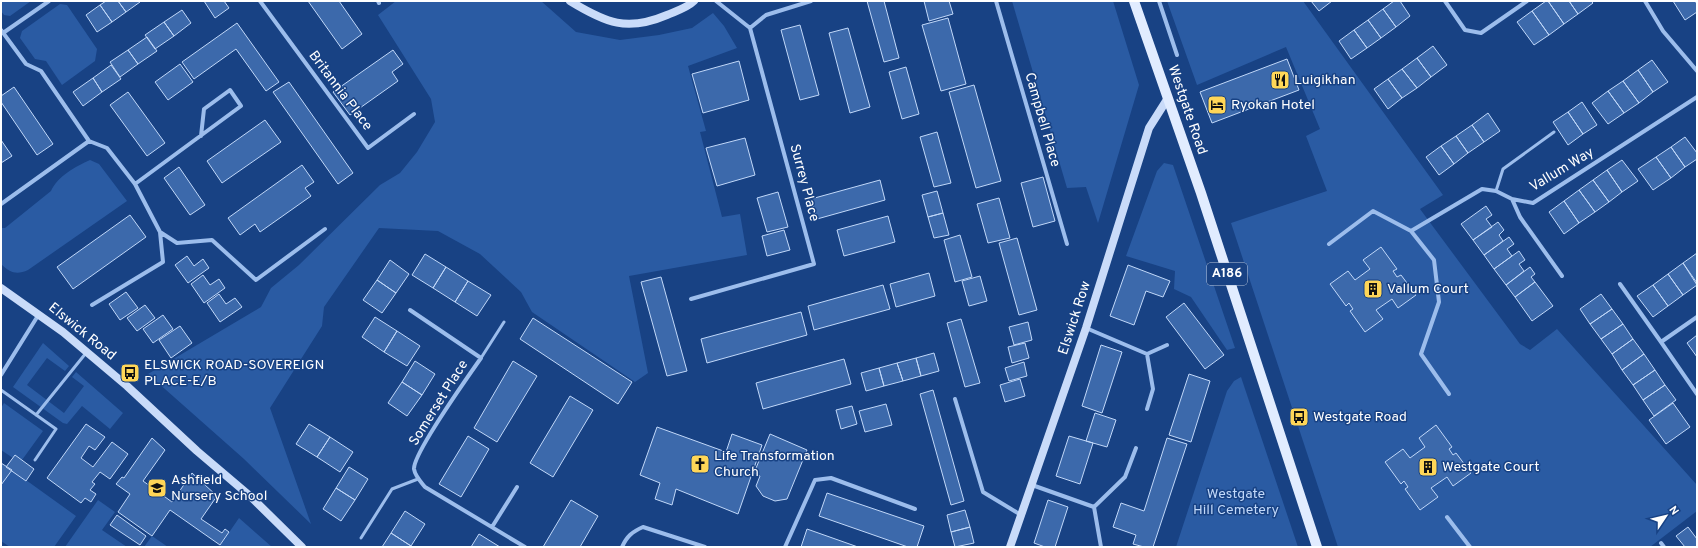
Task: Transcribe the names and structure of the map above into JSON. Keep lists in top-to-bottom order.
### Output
{
  "streets": {
    "main road": ["Westgate Road", "A186"],
    "street": [
      "Britannia Place",
      "Campbell Place",
      "Vallum Way",
      "Surrey Place",
      "Elswick Row",
      "Elswick Road",
      "Somerset Place"
    ]
  },
  "crossings": [
    ["Westgate Road", "Elswick Row"]
  ],
  "parks": ["Westgate Hill Cemetery"],
  "places": {
    "restaurant": ["Luigikhan"],
    "hotel": ["Ryokan Hotel"],
    "building": ["Vallum Court", "Westgate Court"],
    "bus stop": ["ELSWICK ROAD-SOVEREIGN PLACE-E/B", "Westgate Road"],
    "church": ["Life Transformation Church"],
    "school or university": ["Ashfield Nursery School"]
  },
  "north": "top right"
}
